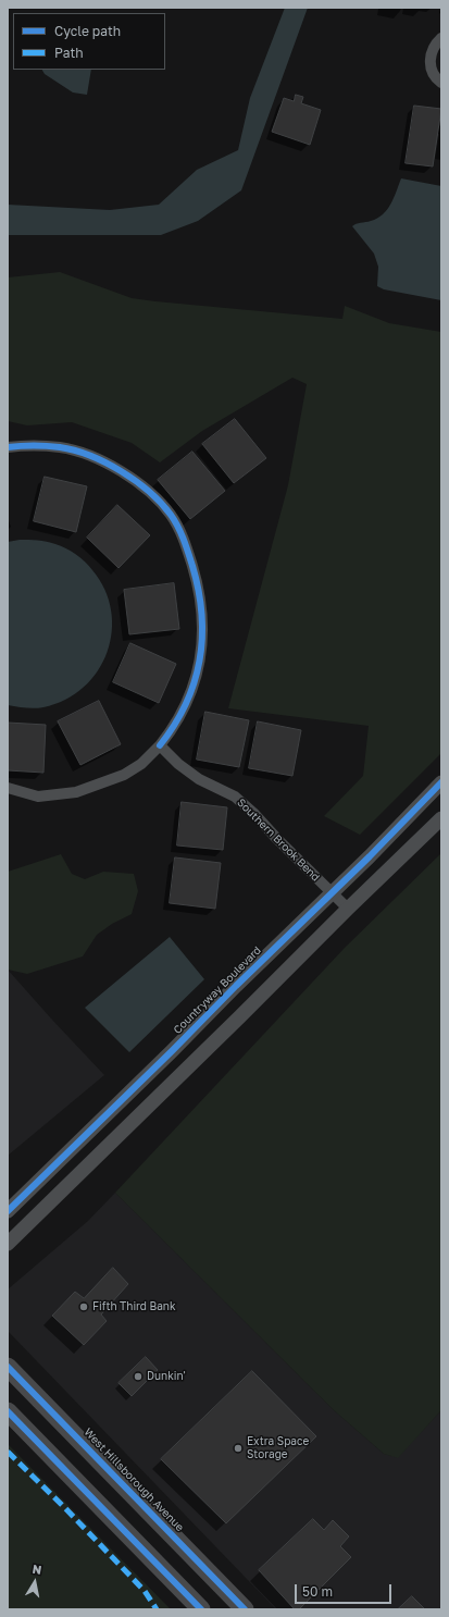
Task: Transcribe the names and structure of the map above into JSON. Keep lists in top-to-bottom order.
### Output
{
  "streets": {
    "main road": ["West Hillsborough Avenue"],
    "street": ["Southern Brook Bend", "Countryway Boulevard"]
  },
  "crossings": [
    ["Southern Brook Bend", "Countryway Boulevard"]
  ],
  "places": ["Fifth Third Bank", "Dunkin'", "Extra Space Storage"],
  "legend": ["Cycle path", "Path"],
  "scale_bar": "50 m",
  "north": "top"
}
